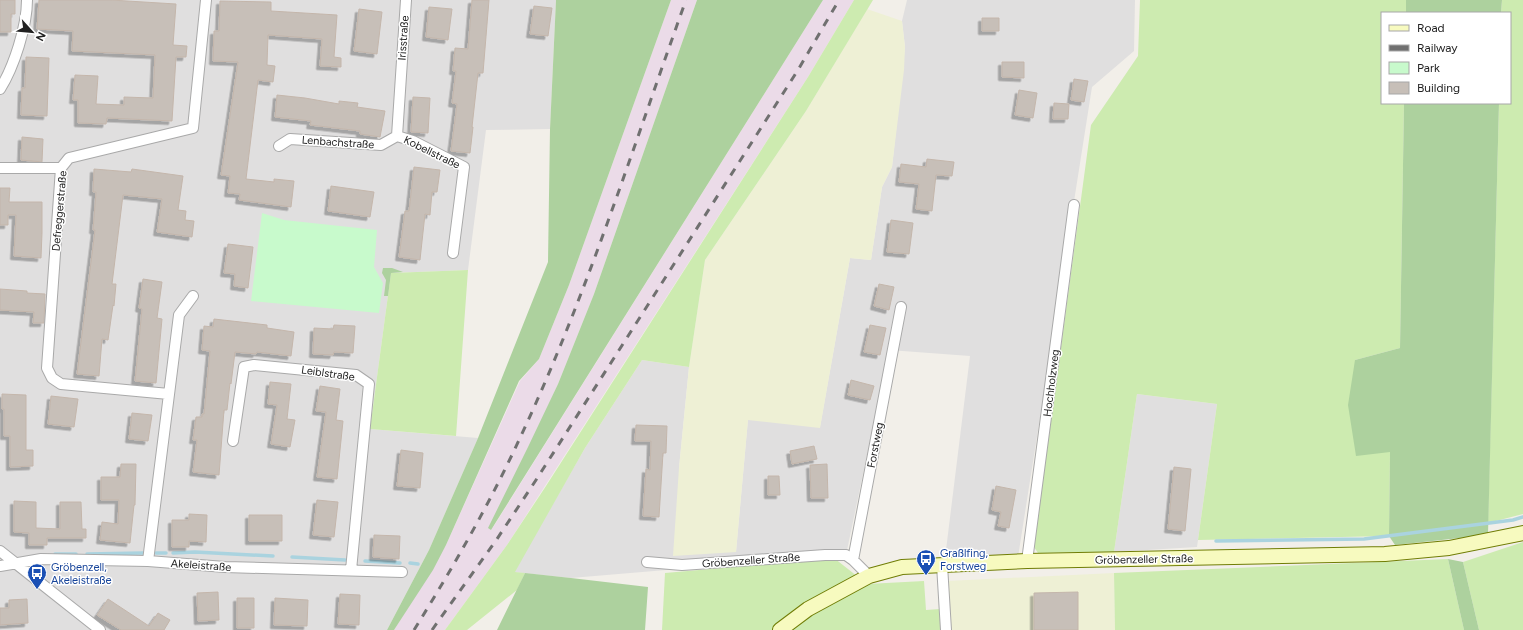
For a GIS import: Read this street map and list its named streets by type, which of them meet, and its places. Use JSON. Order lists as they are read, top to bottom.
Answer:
{
  "streets": {
    "street": [
      "Irisstraße",
      "Lenbachstraße",
      "Kobellstraße",
      "Defreggerstraße",
      "Leiblstraße",
      "Hochholzweg",
      "Forstweg",
      "Gröbenzeller Straße",
      "Akeleistraße"
    ]
  },
  "crossings": [
    ["Irisstraße", "Kobellstraße"],
    ["Lenbachstraße", "Kobellstraße"],
    ["Leiblstraße", "Akeleistraße"],
    ["Hochholzweg", "Gröbenzeller Straße"],
    ["Forstweg", "Gröbenzeller Straße"]
  ],
  "places": {
    "bus stop": ["Graßlfing, Forstweg", "Gröbenzell, Akeleistraße"]
  },
  "legend": [
    "Road",
    "Railway",
    "Park",
    "Building"
  ],
  "north": "bottom right"
}
